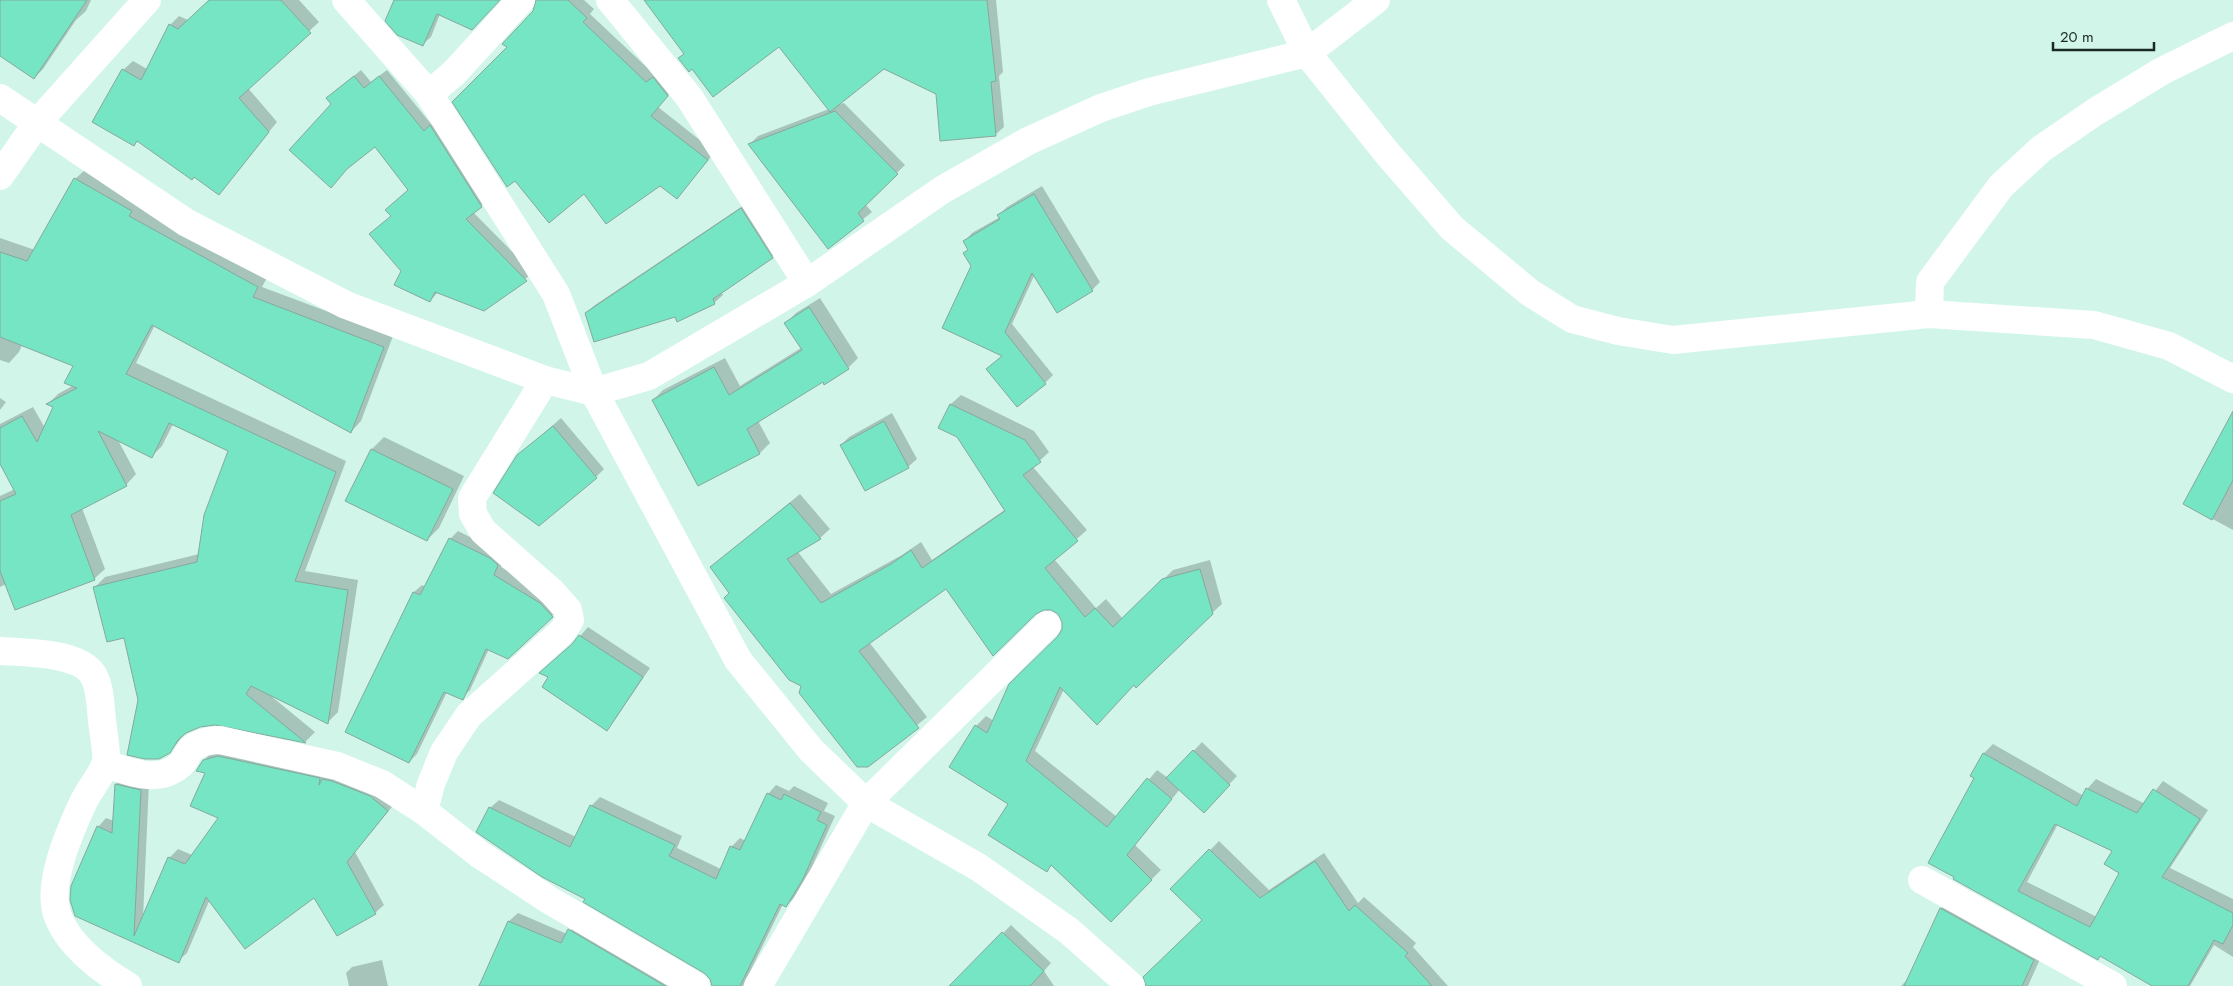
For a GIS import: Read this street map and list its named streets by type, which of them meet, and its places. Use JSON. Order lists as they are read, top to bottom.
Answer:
{
  "scale_bar": "20 m"
}
